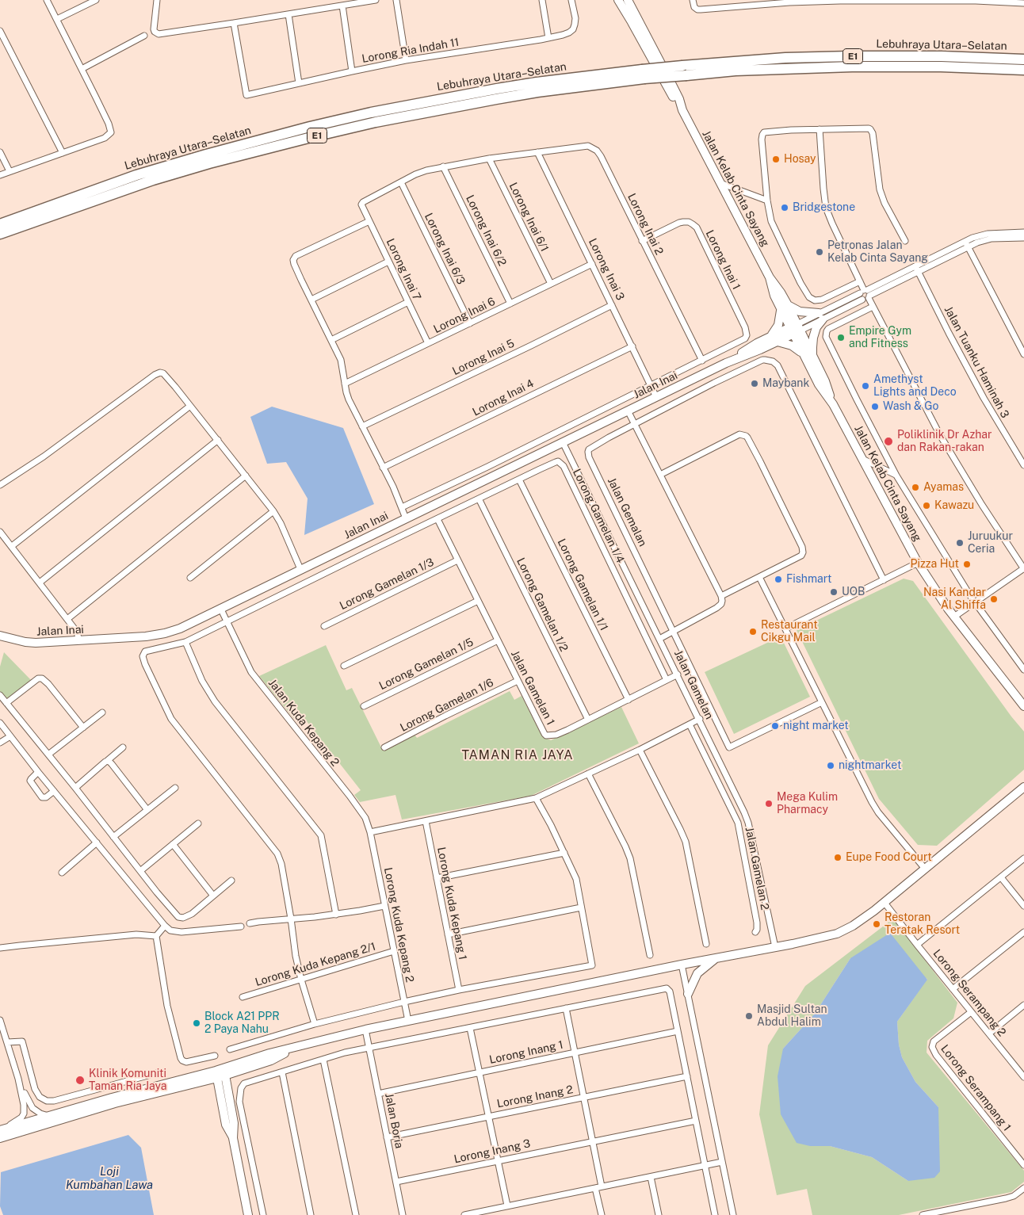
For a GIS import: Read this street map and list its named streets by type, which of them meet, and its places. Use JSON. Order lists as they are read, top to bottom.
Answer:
{
  "streets": {
    "highway": ["Lebuhraya Utara–Selatan", "E1"],
    "main road": ["Jalan Kelab Cinta Sayang", "Jalan Inai"],
    "street": [
      "Lorong Ria Indah 11",
      "Lorong Inai 6/1",
      "Lorong Inai 2",
      "Lorong Inai 6/2",
      "Lorong Inai 6/3",
      "Lorong Inai 1",
      "Lorong Inai 7",
      "Lorong Inai 3",
      "Lorong Inai 6",
      "Lorong Inai 5",
      "Jalan Tuanku Haminah 3",
      "Lorong Inai 4",
      "Jalan Gemalan",
      "Lorong Gamelan 1/4",
      "Lorong Gamelan 1/3",
      "Lorong Gamelan 1/1",
      "Lorong Gamelan 1/2",
      "Lorong Gamelan 1/5",
      "Jalan Gamelan",
      "Jalan Gamelan 1",
      "Lorong Gamelan 1/6",
      "Jalan Kuda Kepang 2",
      "Jalan Gamelan 2",
      "Lorong Kuda Kepang 1",
      "Lorong Kuda Kepang 2",
      "Lorong Kuda Kepang 2/1",
      "Lorong Serampang 2",
      "Lorong Inang 1",
      "Lorong Serampang 1",
      "Lorong Inang 2",
      "Jalan Boria",
      "Lorong Inang 3"
    ]
  },
  "crossings": [
    ["Jalan Kelab Cinta Sayang", "Jalan Inai"],
    ["Lorong Inai 6/1", "Lorong Inai 2"],
    ["Lorong Inai 6/1", "Lorong Inai 6"],
    ["Lorong Inai 2", "Lorong Inai 6/2"],
    ["Lorong Inai 2", "Lorong Inai 6/3"],
    ["Lorong Inai 2", "Lorong Inai 1"],
    ["Lorong Inai 2", "Lorong Inai 7"],
    ["Lorong Inai 2", "Lorong Inai 3"],
    ["Lorong Inai 6/2", "Lorong Inai 6"],
    ["Lorong Inai 6/3", "Lorong Inai 6"],
    ["Lorong Inai 7", "Lorong Inai 6"],
    ["Lorong Inai 3", "Lorong Inai 6"],
    ["Lorong Inai 3", "Lorong Inai 5"],
    ["Lorong Inai 3", "Jalan Inai"],
    ["Lorong Inai 3", "Lorong Inai 4"],
    ["Jalan Inai", "Jalan Gamelan"],
    ["Jalan Inai", "Jalan Kuda Kepang 2"],
    ["Lorong Gamelan 1/4", "Lorong Gamelan 1/1"],
    ["Lorong Gamelan 1/4", "Lorong Gamelan 1/2"],
    ["Lorong Gamelan 1/4", "Jalan Gamelan 1"],
    ["Lorong Gamelan 1/4", "Jalan Kuda Kepang 2"],
    ["Lorong Gamelan 1/3", "Jalan Gamelan 1"],
    ["Lorong Gamelan 1/1", "Jalan Gamelan 1"],
    ["Lorong Gamelan 1/2", "Jalan Gamelan 1"],
    ["Lorong Gamelan 1/5", "Jalan Gamelan 1"],
    ["Jalan Gamelan", "Jalan Gamelan 1"],
    ["Jalan Gamelan 1", "Lorong Gamelan 1/6"],
    ["Jalan Kuda Kepang 2", "Lorong Kuda Kepang 2"],
    ["Lorong Kuda Kepang 2", "Lorong Kuda Kepang 2/1"],
    ["Lorong Serampang 2", "Lorong Serampang 1"],
    ["Lorong Inang 1", "Jalan Boria"],
    ["Lorong Inang 2", "Jalan Boria"],
    ["Jalan Boria", "Lorong Inang 3"]
  ],
  "districts": ["TAMAN RIA JAYA"],
  "water": ["Loji Kumbahan Lawa"],
  "places": [
    "Hosay",
    "Bridgestone",
    "Petronas Jalan Kelab Cinta Sayang",
    "Empire Gym and Fitness",
    "Maybank",
    "Amethyst Lights and Deco",
    "Wash & Go",
    "Poliklinik Dr Azhar dan Rakan-rakan",
    "Ayamas",
    "Kawazu",
    "Juruukur Ceria",
    "Pizza Hut",
    "Fishmart",
    "UOB",
    "Nasi Kandar Al Shiffa",
    "Restaurant Cikgu Mail",
    "night market",
    "nightmarket",
    "Mega Kulim Pharmacy",
    "Eupe Food Court",
    "Restoran Teratak Resort",
    "Masjid Sultan Abdul Halim",
    "Block A21 PPR 2 Paya Nahu",
    "Klinik Komuniti Taman Ria Jaya"
  ]
}
